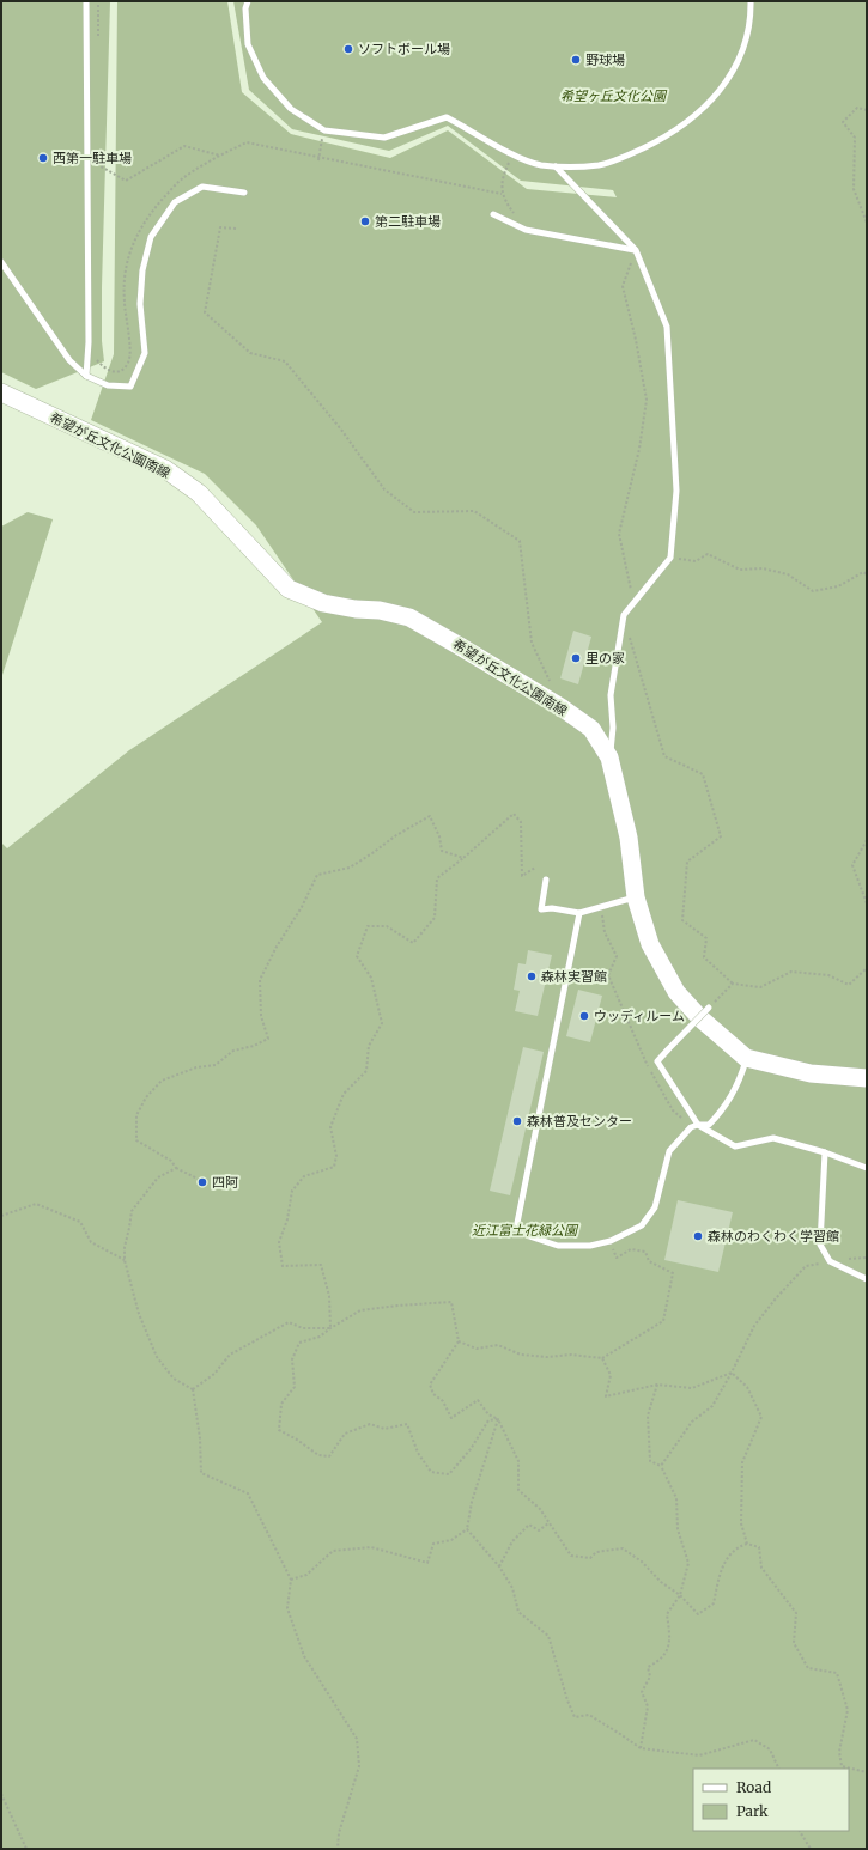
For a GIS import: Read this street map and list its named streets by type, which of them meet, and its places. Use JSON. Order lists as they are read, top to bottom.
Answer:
{
  "streets": {
    "main road": ["希望が丘文化公園南線"]
  },
  "parks": ["希望ヶ丘文化公園", "近江富士花緑公園"],
  "places": [
    "ソフトボール場",
    "野球場",
    "西第一駐車場",
    "第二駐車場",
    "里の家",
    "森林実習館",
    "ウッディルーム",
    "森林普及センター",
    "四阿",
    "森林のわくわく学習館"
  ],
  "legend": ["Road", "Park"]
}
